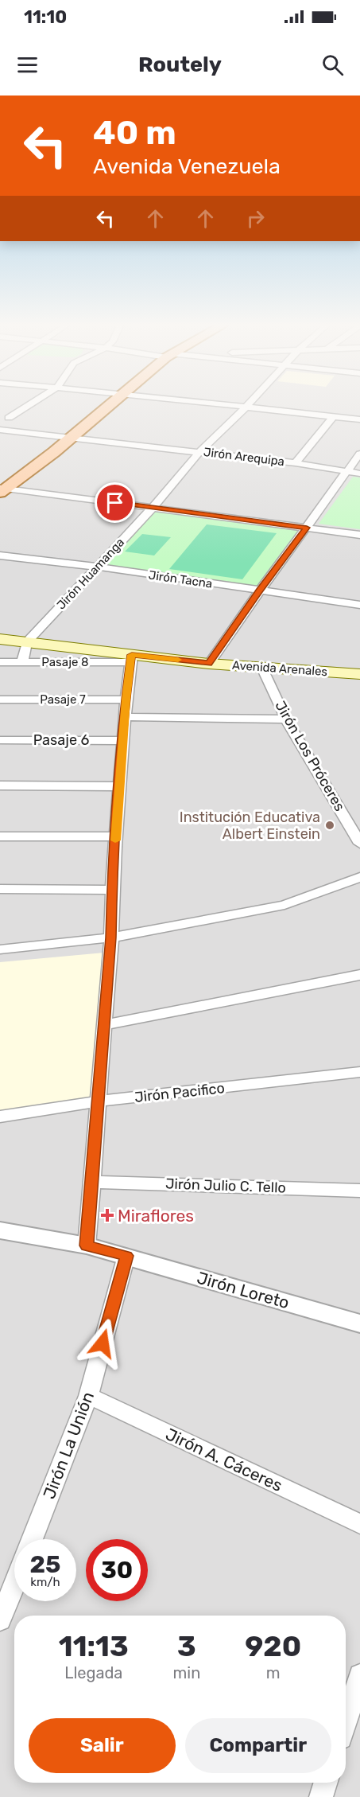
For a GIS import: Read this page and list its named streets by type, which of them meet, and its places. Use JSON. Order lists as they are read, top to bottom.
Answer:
{
  "streets": {
    "main road": ["Avenida Arenales"],
    "street": [
      "Jirón Arequipa",
      "Jirón Huamanga",
      "Jirón Tacna",
      "Pasaje 8",
      "Pasaje 7",
      "Pasaje 6",
      "Jirón Los Próceres",
      "Jirón Pacifico",
      "Jirón Julio C. Tello",
      "Jirón Loreto",
      "Jirón La Unión",
      "Jirón A. Cáceres"
    ]
  },
  "crossings": [
    ["Jirón Arequipa", "Jirón Huamanga"],
    ["Jirón Huamanga", "Jirón Tacna"],
    ["Jirón Huamanga", "Pasaje 8"],
    ["Jirón Huamanga", "Avenida Arenales"],
    ["Pasaje 8", "Avenida Arenales"],
    ["Avenida Arenales", "Jirón Los Próceres"],
    ["Jirón Loreto", "Jirón La Unión"],
    ["Jirón La Unión", "Jirón A. Cáceres"]
  ],
  "places": {
    "other": ["Institución Educativa Albert Einstein"],
    "health": ["Miraflores"]
  },
  "page": {
    "status": "11:10",
    "header": "Routely",
    "turn": ["40 m", "Avenida Venezuela"],
    "speed": "25 km/h",
    "limit": "30",
    "eta": [
      "11:13",
      "Llegada",
      "3",
      "min",
      "920",
      "m"
    ],
    "buttons": ["Salir", "Compartir"]
  }
}
